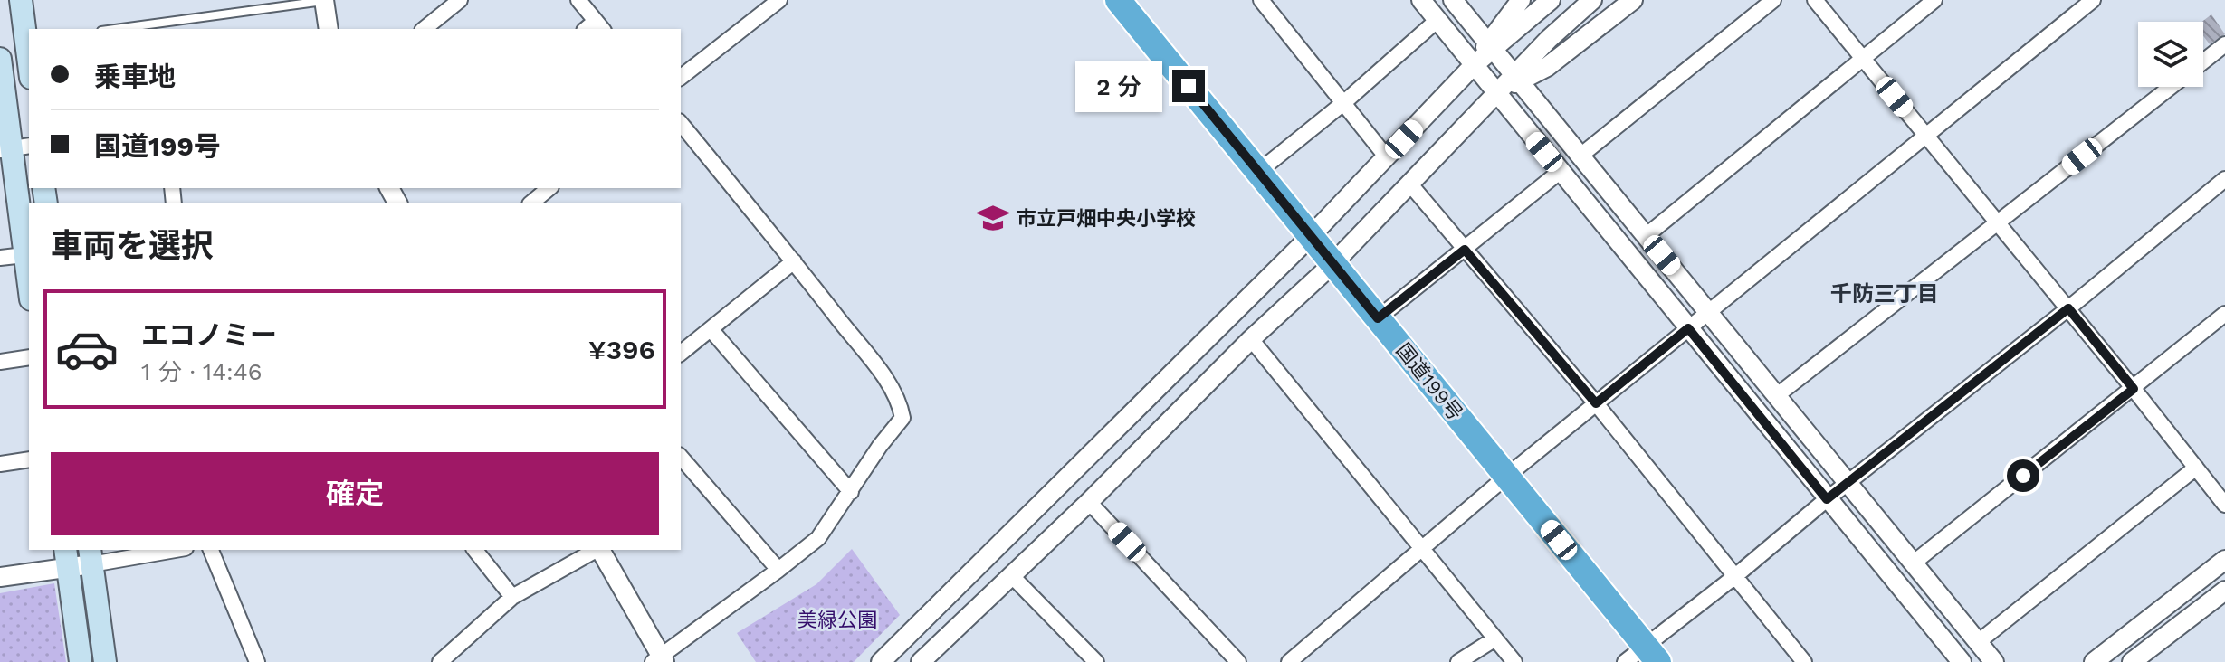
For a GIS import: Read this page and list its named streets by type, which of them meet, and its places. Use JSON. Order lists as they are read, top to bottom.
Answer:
{
  "streets": {
    "highway": ["国道199号"]
  },
  "districts": ["千防三丁目"],
  "parks": ["美緑公園"],
  "places": {
    "school or university": ["市立戸畑中央小学校"]
  },
  "page": {
    "banner": ["乗車地", "国道199号"],
    "bubble": "2 分",
    "heading": "車両を選択",
    "list": [
      {
        "name": "エコノミー",
        "note": "1 分 · 14:46",
        "value": "¥396"
      }
    ],
    "buttons": "確定"
  }
}
